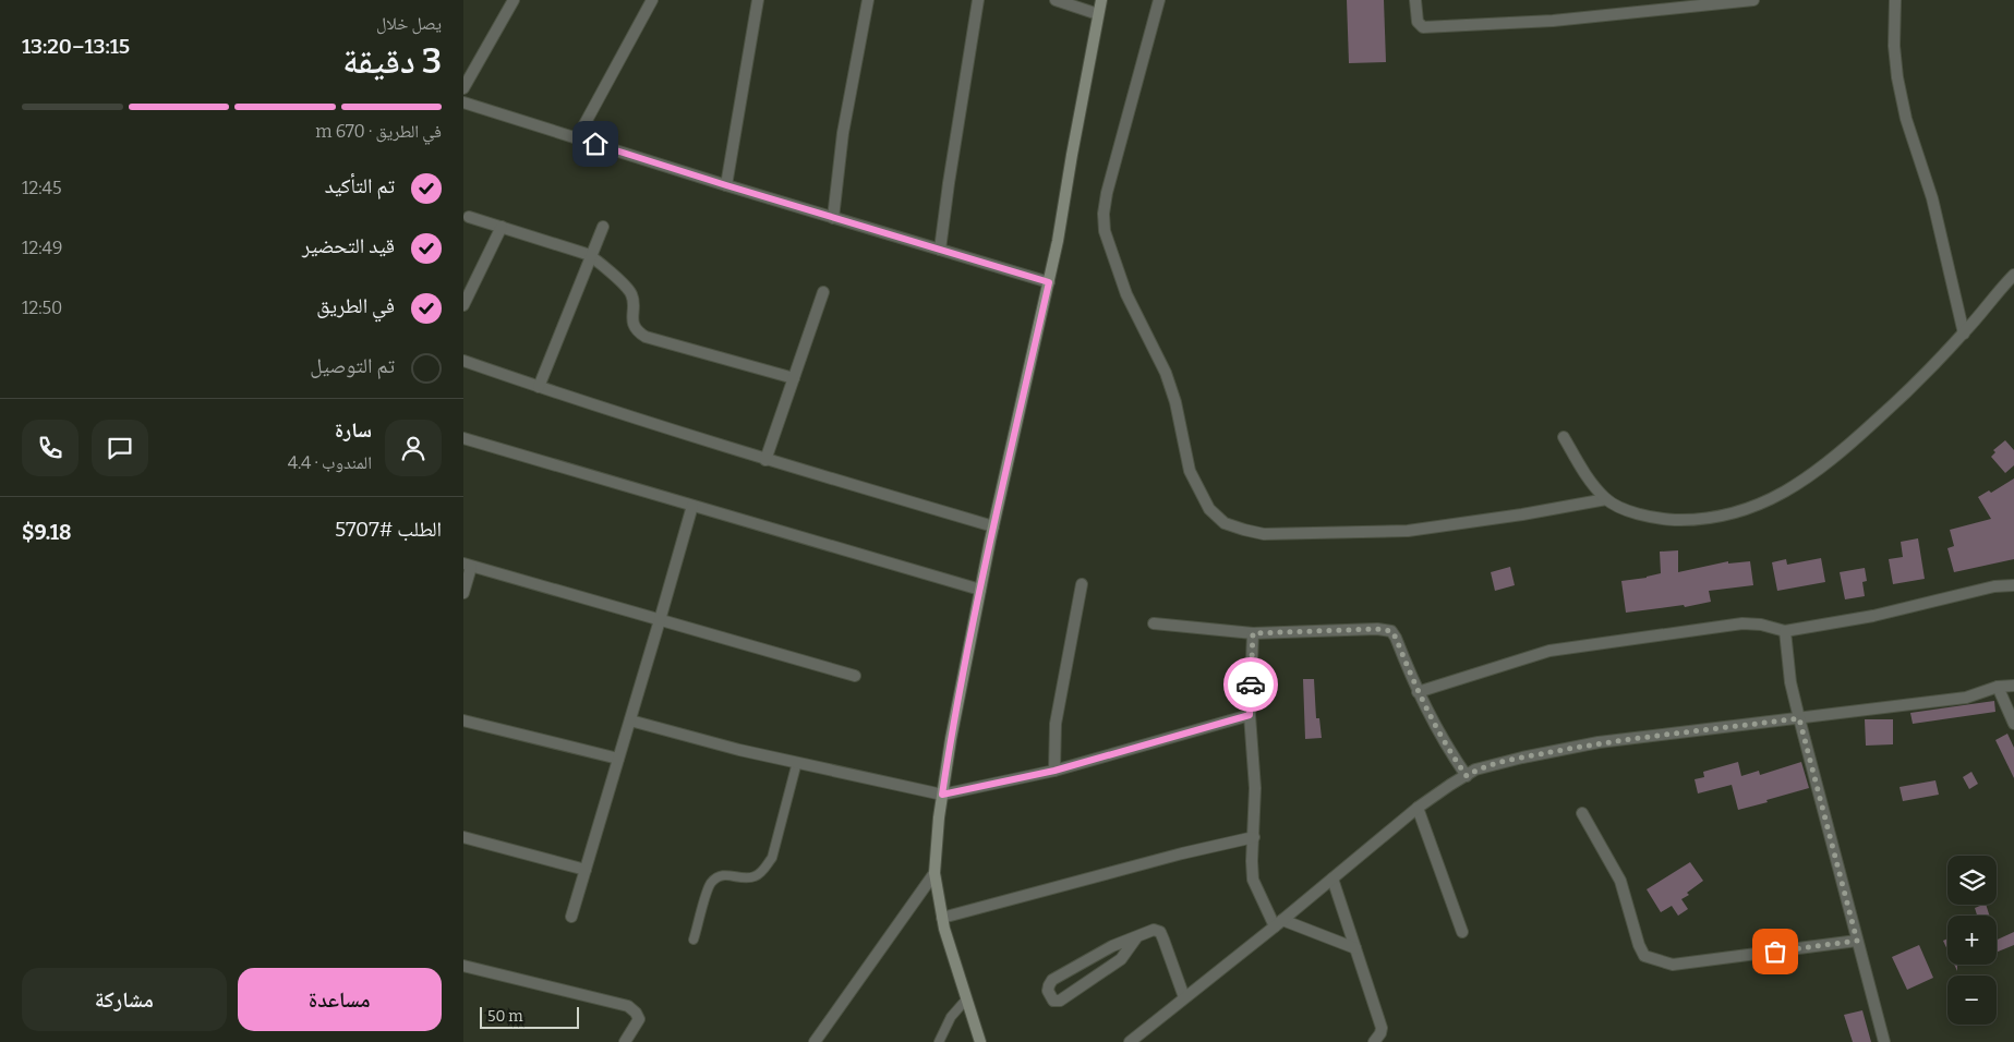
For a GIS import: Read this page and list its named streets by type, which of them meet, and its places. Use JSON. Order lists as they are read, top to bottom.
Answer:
{
  "scale_bar": "50 m",
  "page": {
    "heading": ["3 دقيقة", "يصل خلال", "13:15–13:20"],
    "panel": [
      "سارة",
      "المندوب · 4.4",
      "الطلب #5707",
      "$9.18"
    ],
    "bar": "في الطريق · 670 m",
    "list": [
      ["تم التأكيد", "12:45"],
      ["قيد التحضير", "12:49"],
      ["في الطريق", "12:50"],
      "تم التوصيل"
    ],
    "map_buttons": ["+", "−"],
    "buttons": ["مساعدة", "مشاركة"],
    "scale": "50 m"
  }
}
